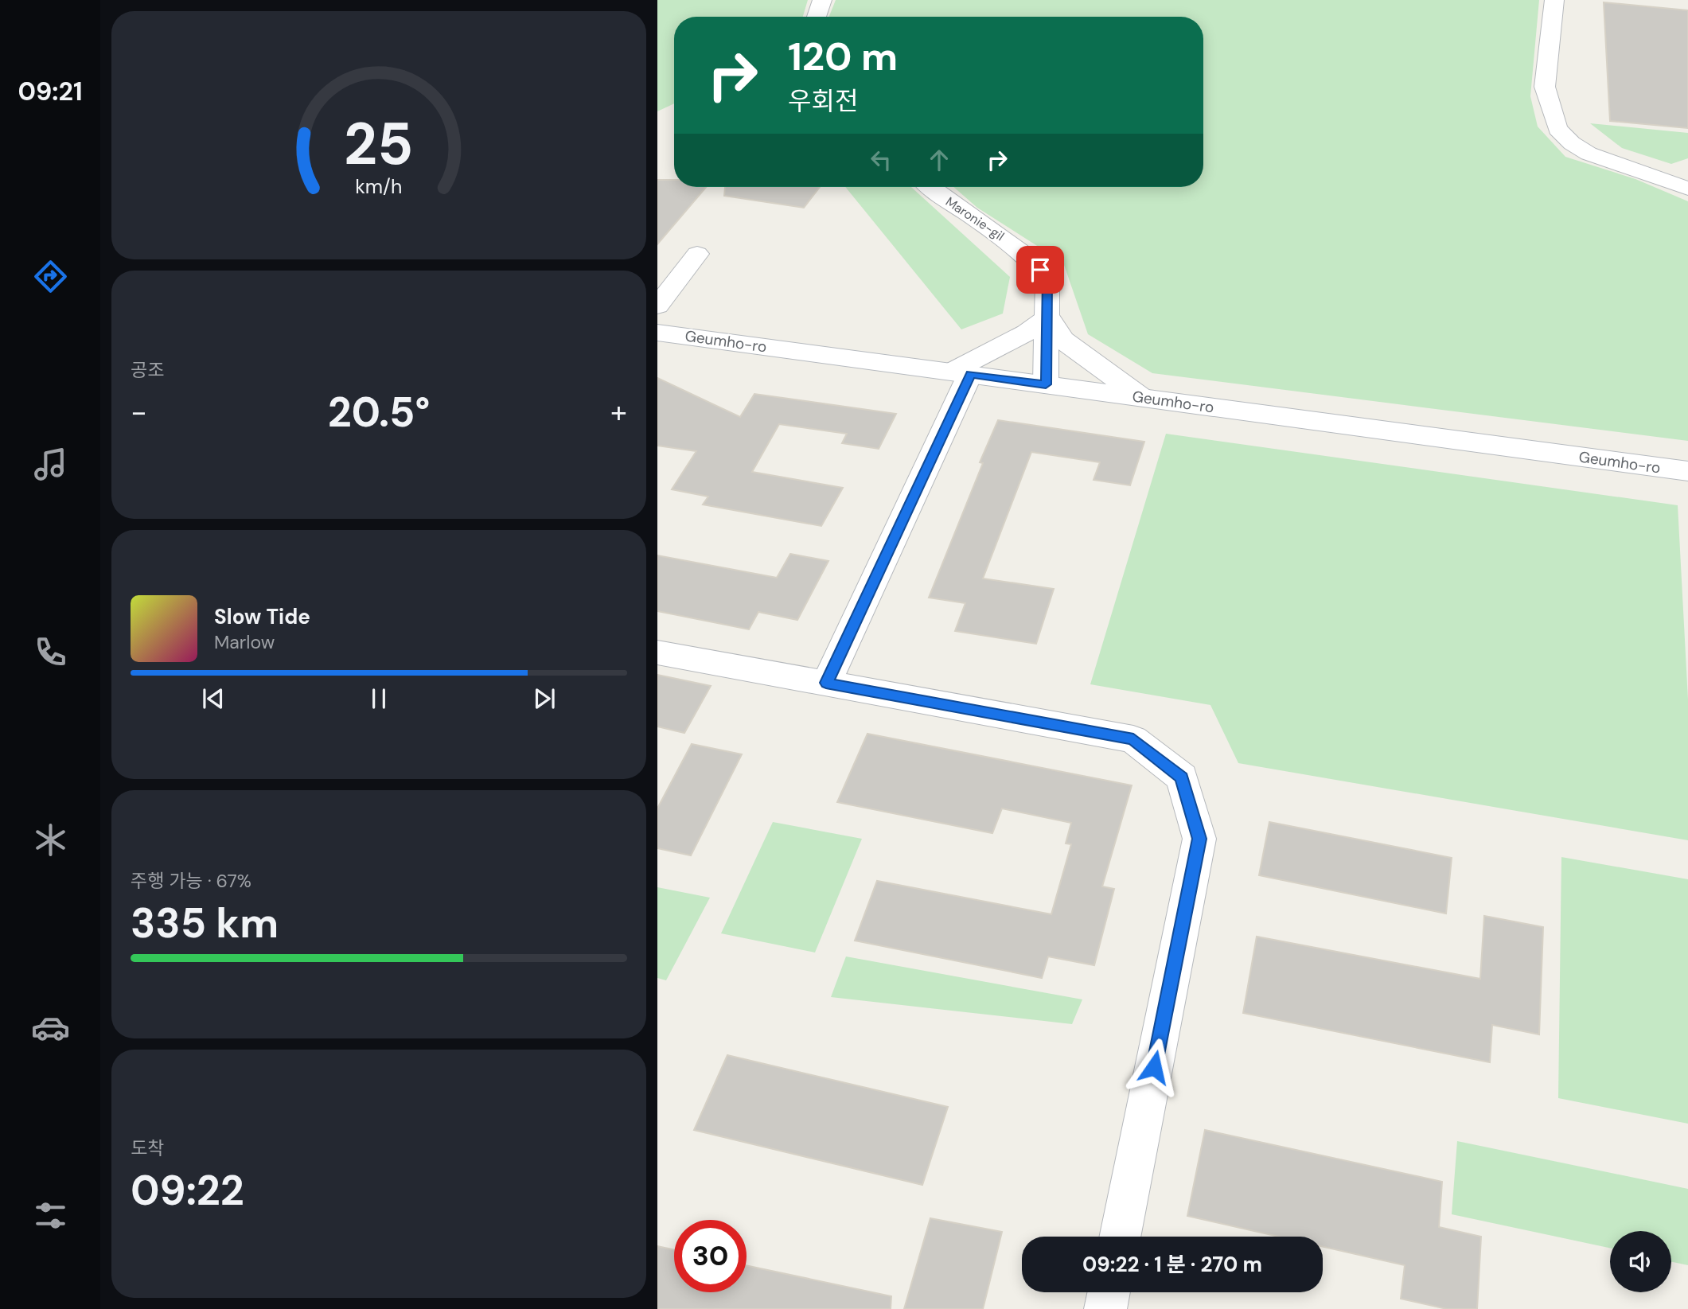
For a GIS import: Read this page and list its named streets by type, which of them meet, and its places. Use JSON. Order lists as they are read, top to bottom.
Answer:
{
  "streets": {
    "street": ["Maronie-gil", "Geumho-ro"]
  },
  "crossings": [
    ["Maronie-gil", "Geumho-ro"]
  ],
  "page": {
    "tabs": "09:21",
    "turn": ["120 m", "우회전"],
    "tile": [
      "공조",
      ["주행 가능 · 67%", "335 km"],
      ["도착", "09:22"]
    ],
    "heat": ["−", "20.5°", "+"],
    "song": ["Slow Tide", "Marlow"],
    "limit": "30",
    "trip": "09:22 · 1 분 · 270 m",
    "gauge": ["25", "km/h"]
  }
}
